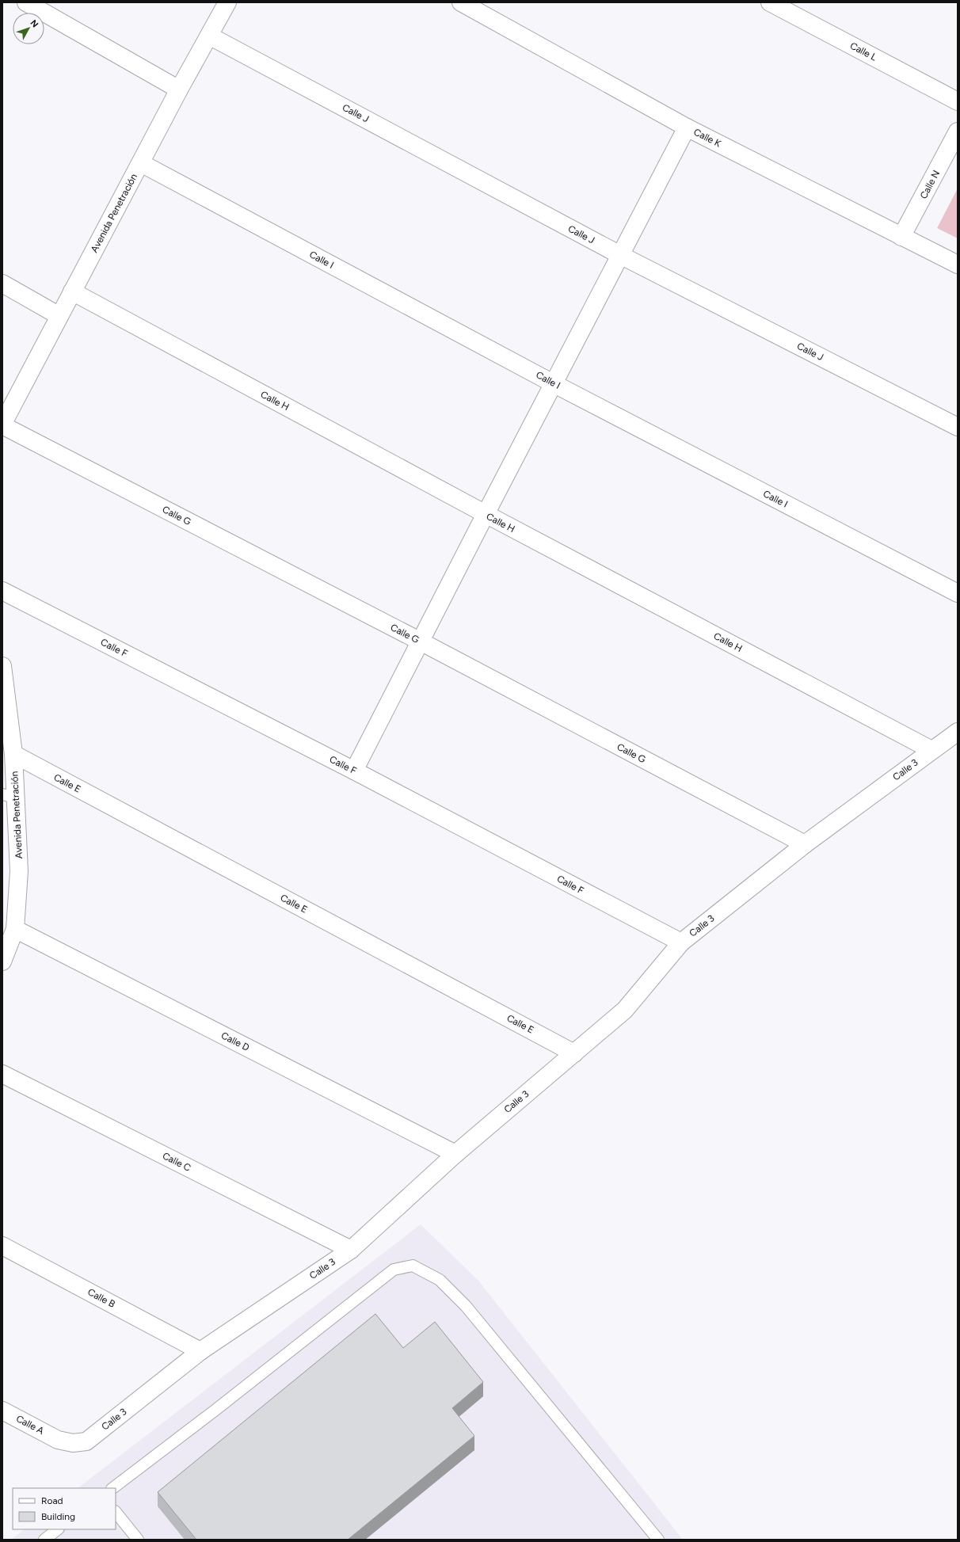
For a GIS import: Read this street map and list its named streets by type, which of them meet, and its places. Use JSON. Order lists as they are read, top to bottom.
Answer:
{
  "streets": {
    "street": [
      "Calle L",
      "Calle J",
      "Calle K",
      "Calle N",
      "Avenida Penetración",
      "Calle I",
      "Calle H",
      "Calle G",
      "Calle F",
      "Calle 3",
      "Calle E",
      "Calle D",
      "Calle C",
      "Calle B",
      "Calle A"
    ]
  },
  "crossings": [
    ["Calle J", "Avenida Penetración"],
    ["Calle K", "Calle N"],
    ["Avenida Penetración", "Calle I"],
    ["Avenida Penetración", "Calle H"],
    ["Avenida Penetración", "Calle G"],
    ["Avenida Penetración", "Calle E"],
    ["Avenida Penetración", "Calle D"],
    ["Calle H", "Calle 3"],
    ["Calle G", "Calle 3"],
    ["Calle F", "Calle 3"],
    ["Calle 3", "Calle E"],
    ["Calle 3", "Calle D"],
    ["Calle 3", "Calle C"],
    ["Calle 3", "Calle B"],
    ["Calle 3", "Calle A"]
  ],
  "legend": ["Road", "Building"],
  "north": "top right"
}
